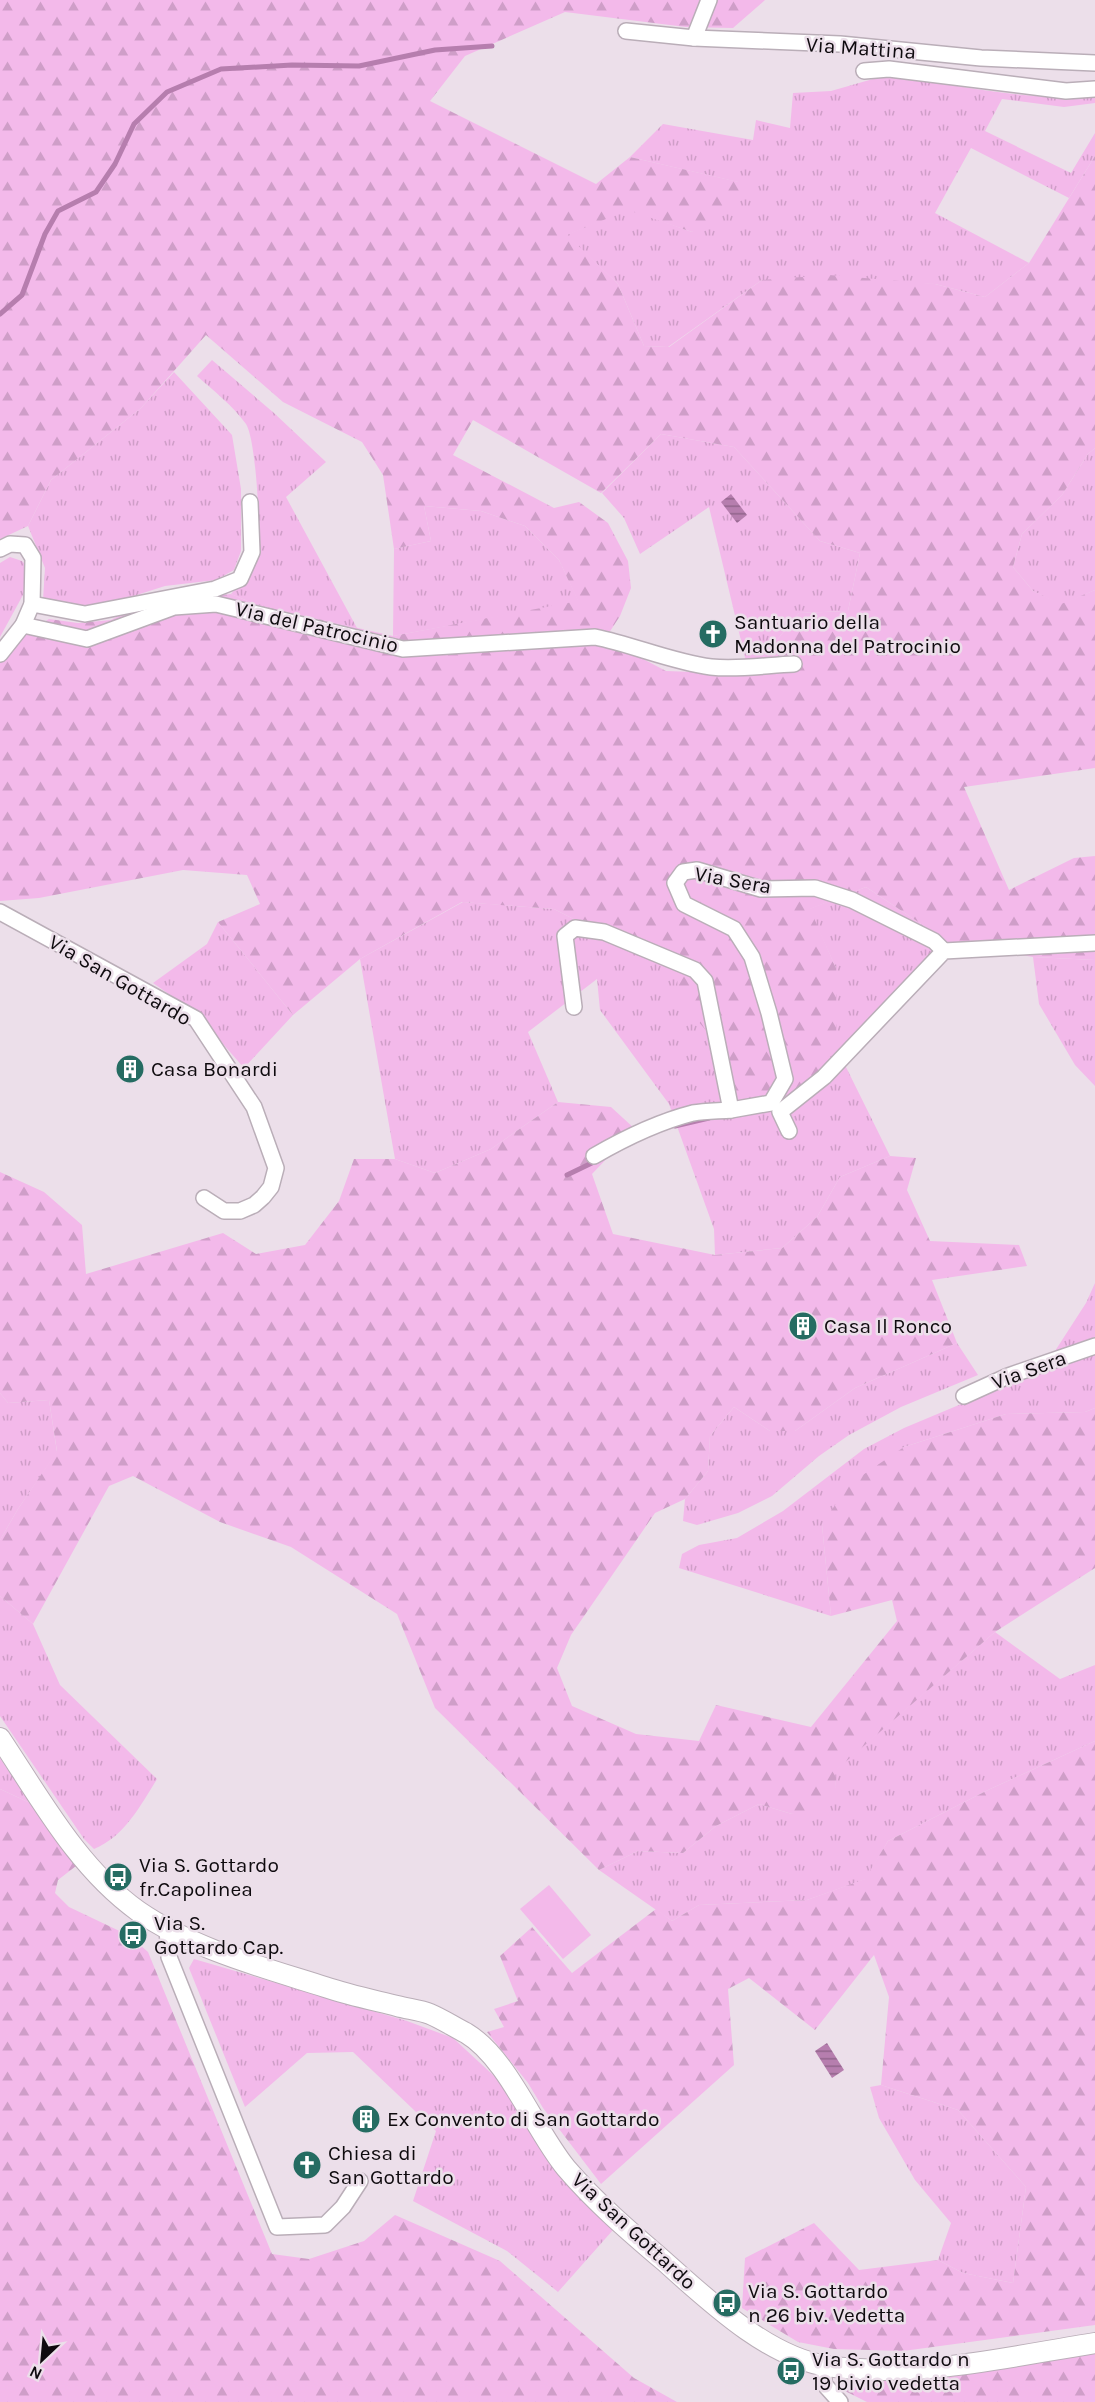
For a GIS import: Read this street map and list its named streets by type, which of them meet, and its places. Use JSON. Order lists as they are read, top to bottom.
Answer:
{
  "streets": {
    "street": [
      "Via Mattina",
      "Via del Patrocinio",
      "Via Sera",
      "Via San Gottardo"
    ]
  },
  "places": {
    "church": ["Santuario della Madonna del Patrocinio", "Chiesa di San Gottardo"],
    "building": ["Casa Bonardi", "Casa Il Ronco", "Ex Convento di San Gottardo"],
    "bus stop": [
      "Via S. Gottardo fr.Capolinea",
      "Via S. Gottardo Cap.",
      "Via S. Gottardo n 26 biv. Vedetta",
      "Via S. Gottardo n 19 bivio vedetta"
    ]
  },
  "north": "bottom left"
}
